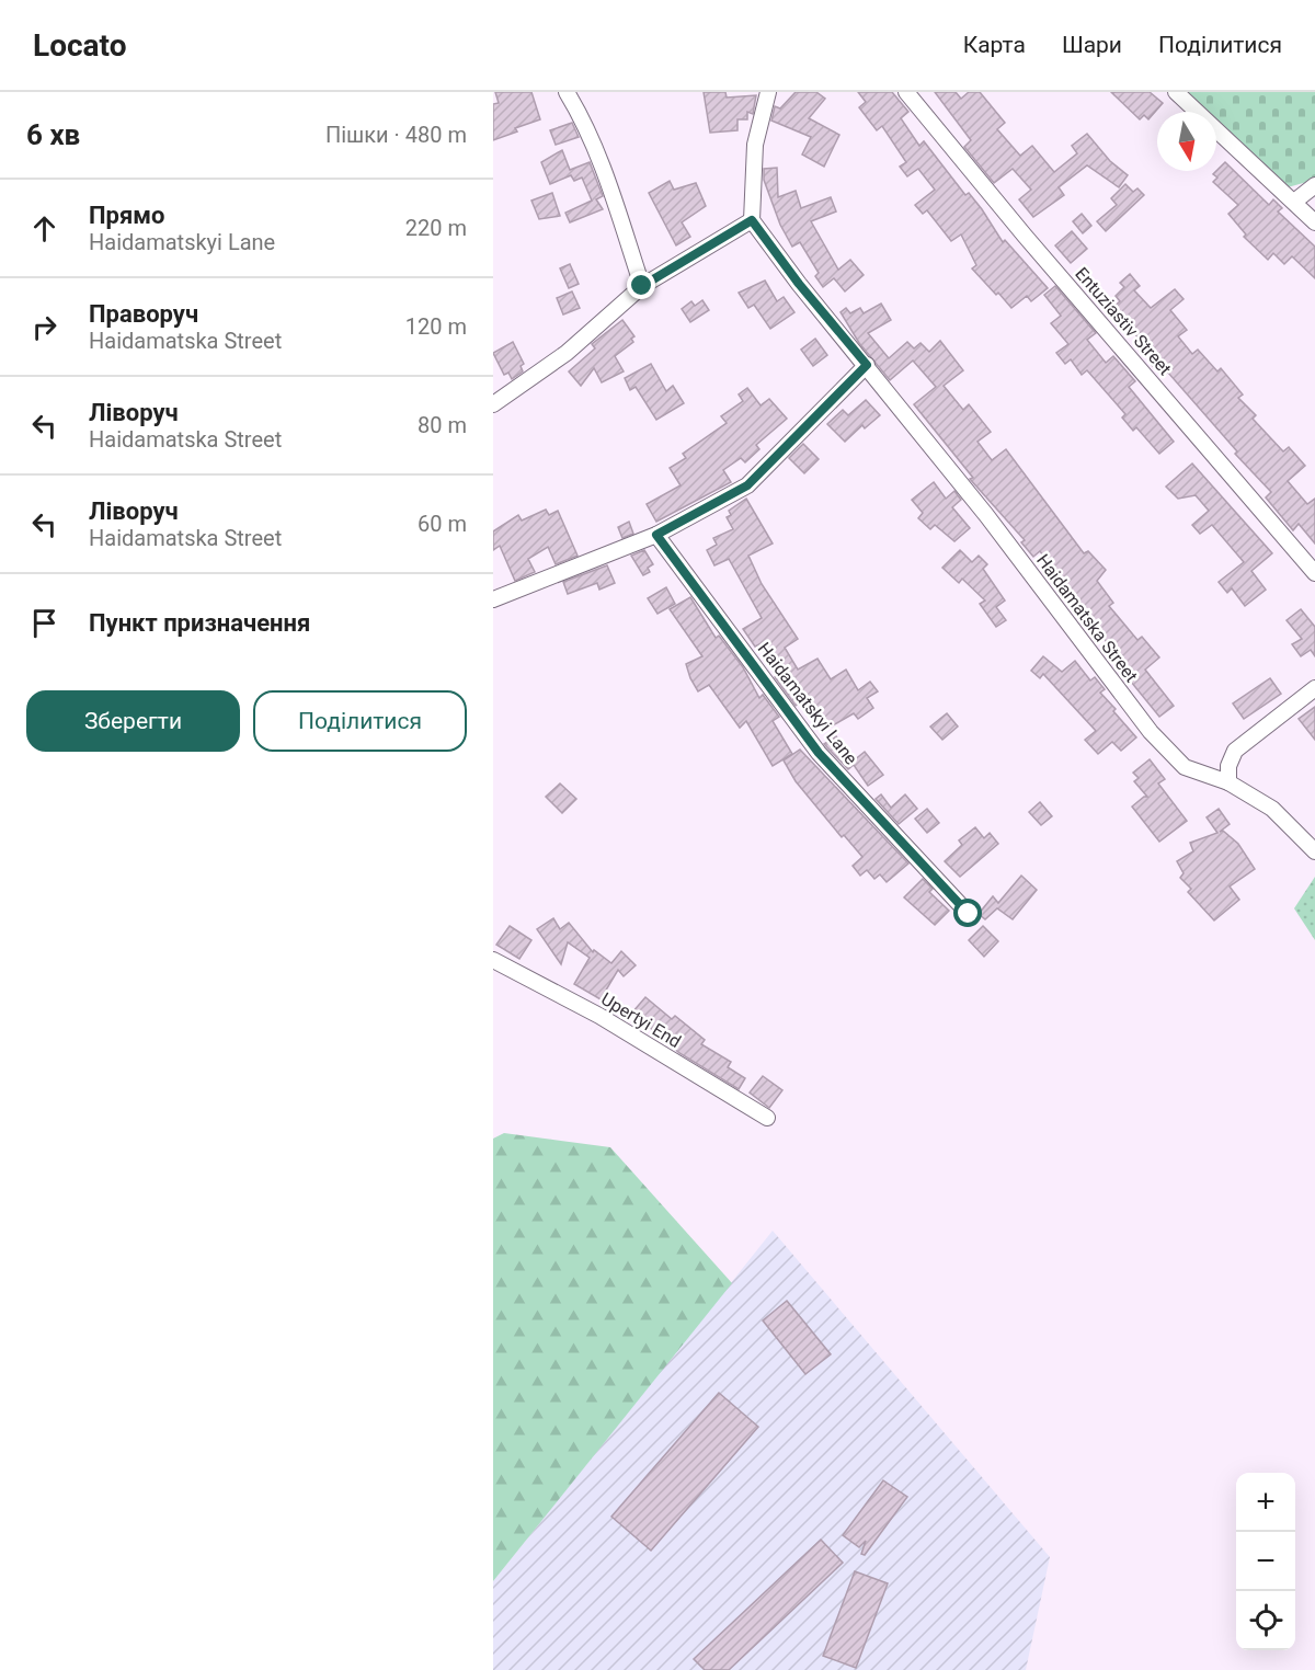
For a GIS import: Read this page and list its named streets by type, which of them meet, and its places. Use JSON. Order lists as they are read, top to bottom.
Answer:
{
  "streets": {
    "street": [
      "Entuziastiv Street",
      "Haidamatska Street",
      "Haidamatskyi Lane",
      "Upertyi End"
    ]
  },
  "north": "bottom",
  "page": {
    "header": "Locato",
    "nav": ["Карта", "Шари", "Поділитися"],
    "heading": ["6 хв", "Пішки · 480 m"],
    "list": [
      ["Прямо", "Haidamatskyi Lane", "220 m"],
      ["Праворуч", "Haidamatska Street", "120 m"],
      ["Ліворуч", "Haidamatska Street", "80 m"],
      ["Ліворуч", "Haidamatska Street", "60 m"],
      "Пункт призначення"
    ],
    "buttons": ["Зберегти", "Поділитися"],
    "map_buttons": ["+", "−"]
  }
}
